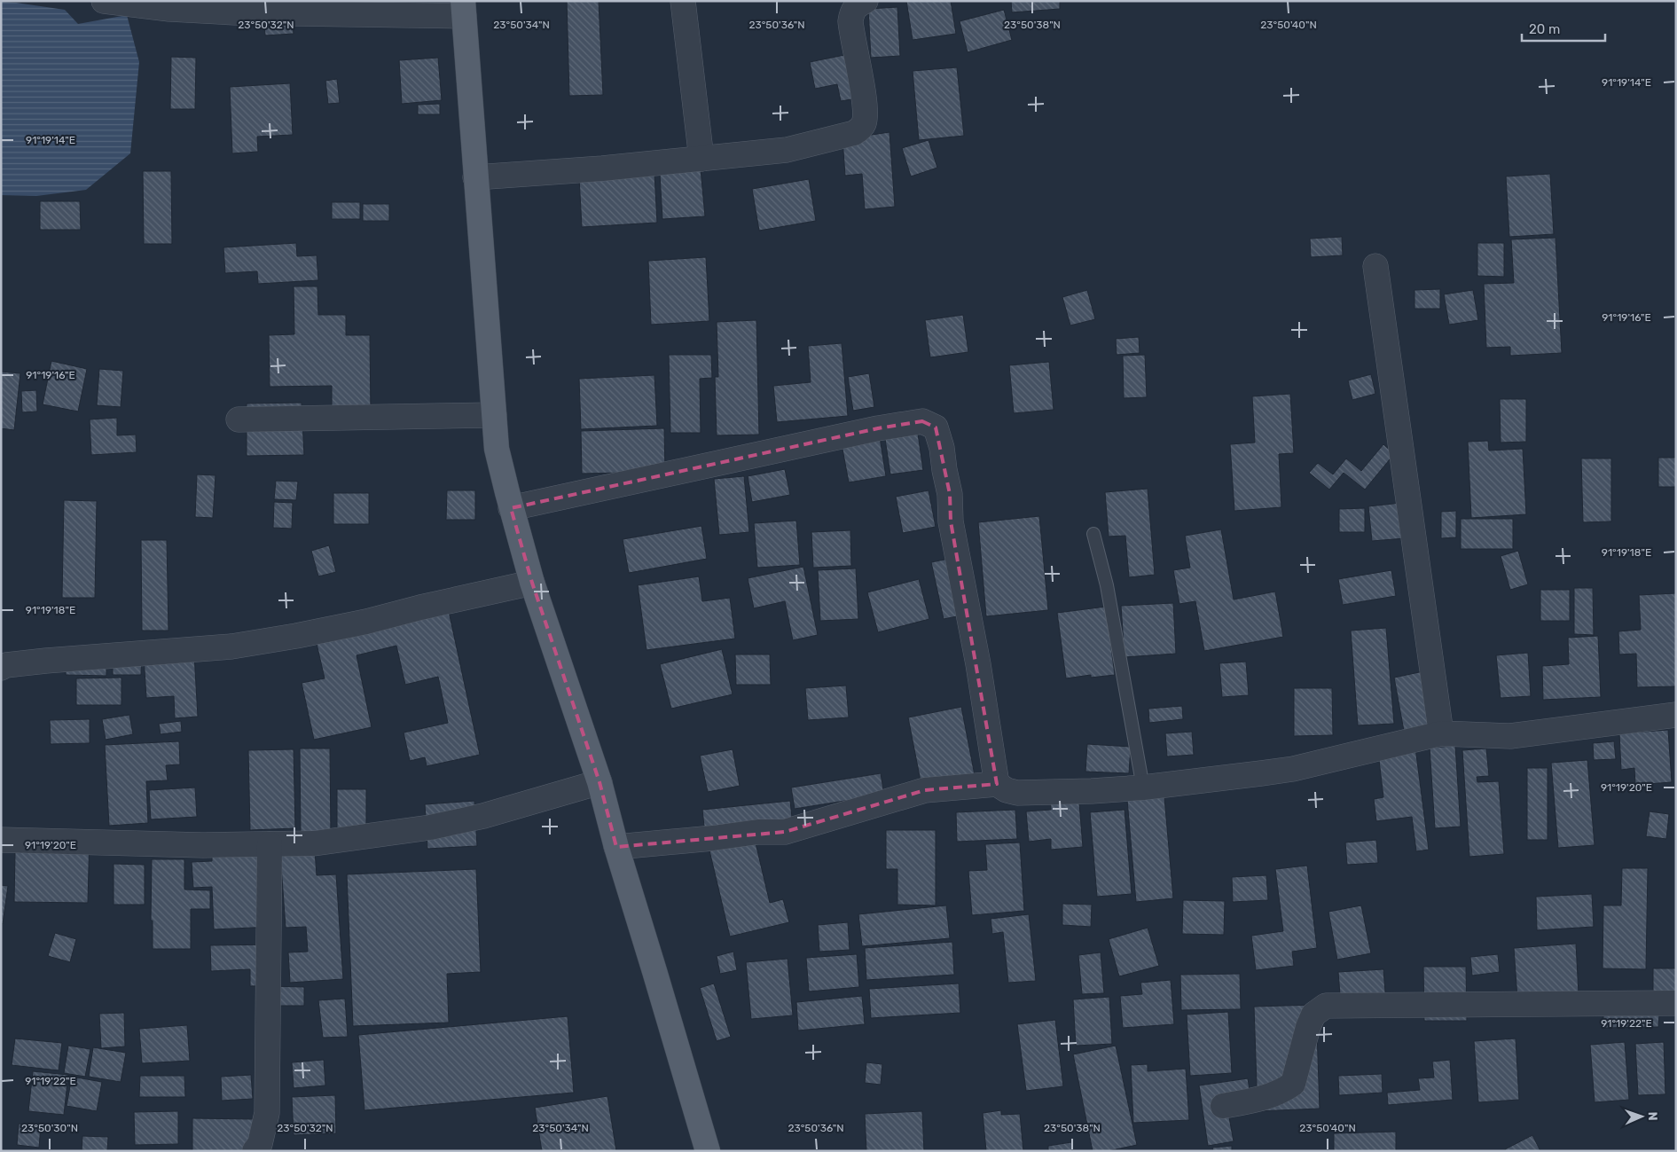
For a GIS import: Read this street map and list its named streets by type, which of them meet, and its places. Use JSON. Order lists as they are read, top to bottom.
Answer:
{
  "scale_bar": "20 m",
  "north": "right",
  "coordinates": [
    "23°50'32\"N",
    "23°50'34\"N",
    "23°50'36\"N",
    "23°50'38\"N",
    "23°50'40\"N",
    "91°19'14\"E",
    "91°19'16\"E",
    "91°19'18\"E",
    "91°19'20\"E",
    "91°19'22\"E",
    "23°50'30\"N"
  ]
}
